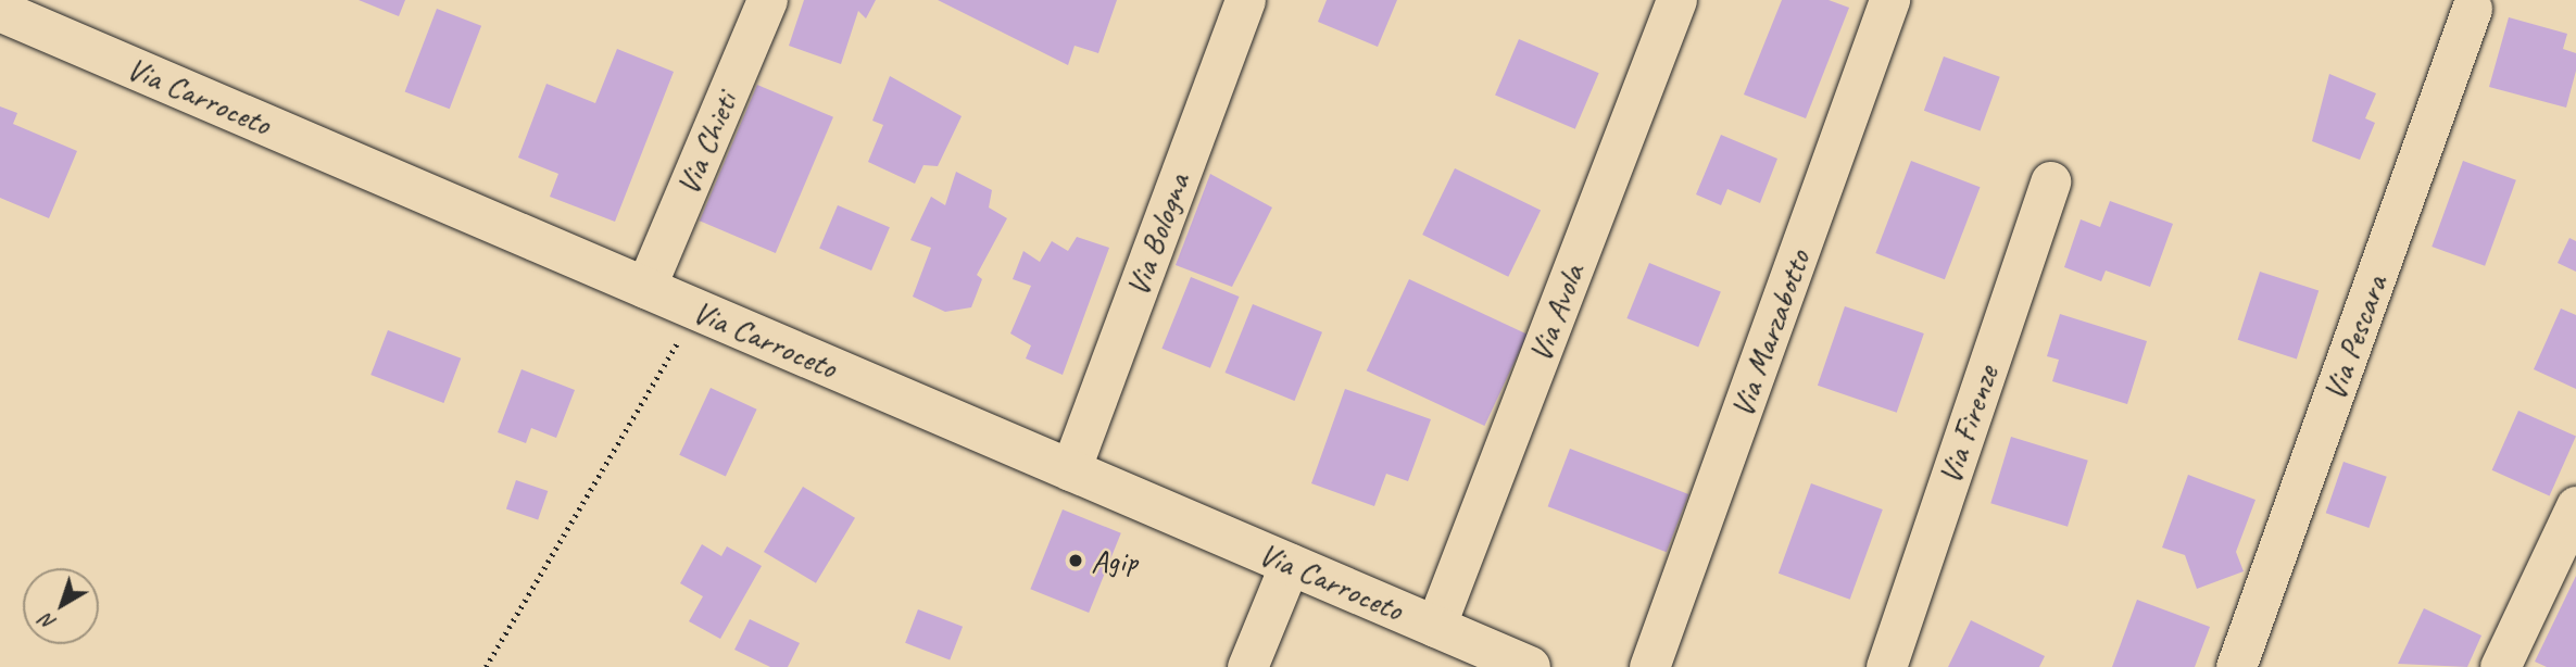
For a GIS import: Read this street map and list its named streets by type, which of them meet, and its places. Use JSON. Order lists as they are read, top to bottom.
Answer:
{
  "streets": {
    "street": [
      "Via Carroceto",
      "Via Chieti",
      "Via Bologna",
      "Via Avola",
      "Via Marzabotto",
      "Via Pescara",
      "Via Firenze"
    ]
  },
  "crossings": [
    ["Via Carroceto", "Via Chieti"],
    ["Via Carroceto", "Via Bologna"],
    ["Via Carroceto", "Via Avola"]
  ],
  "places": ["Agip"],
  "north": "bottom left"
}
